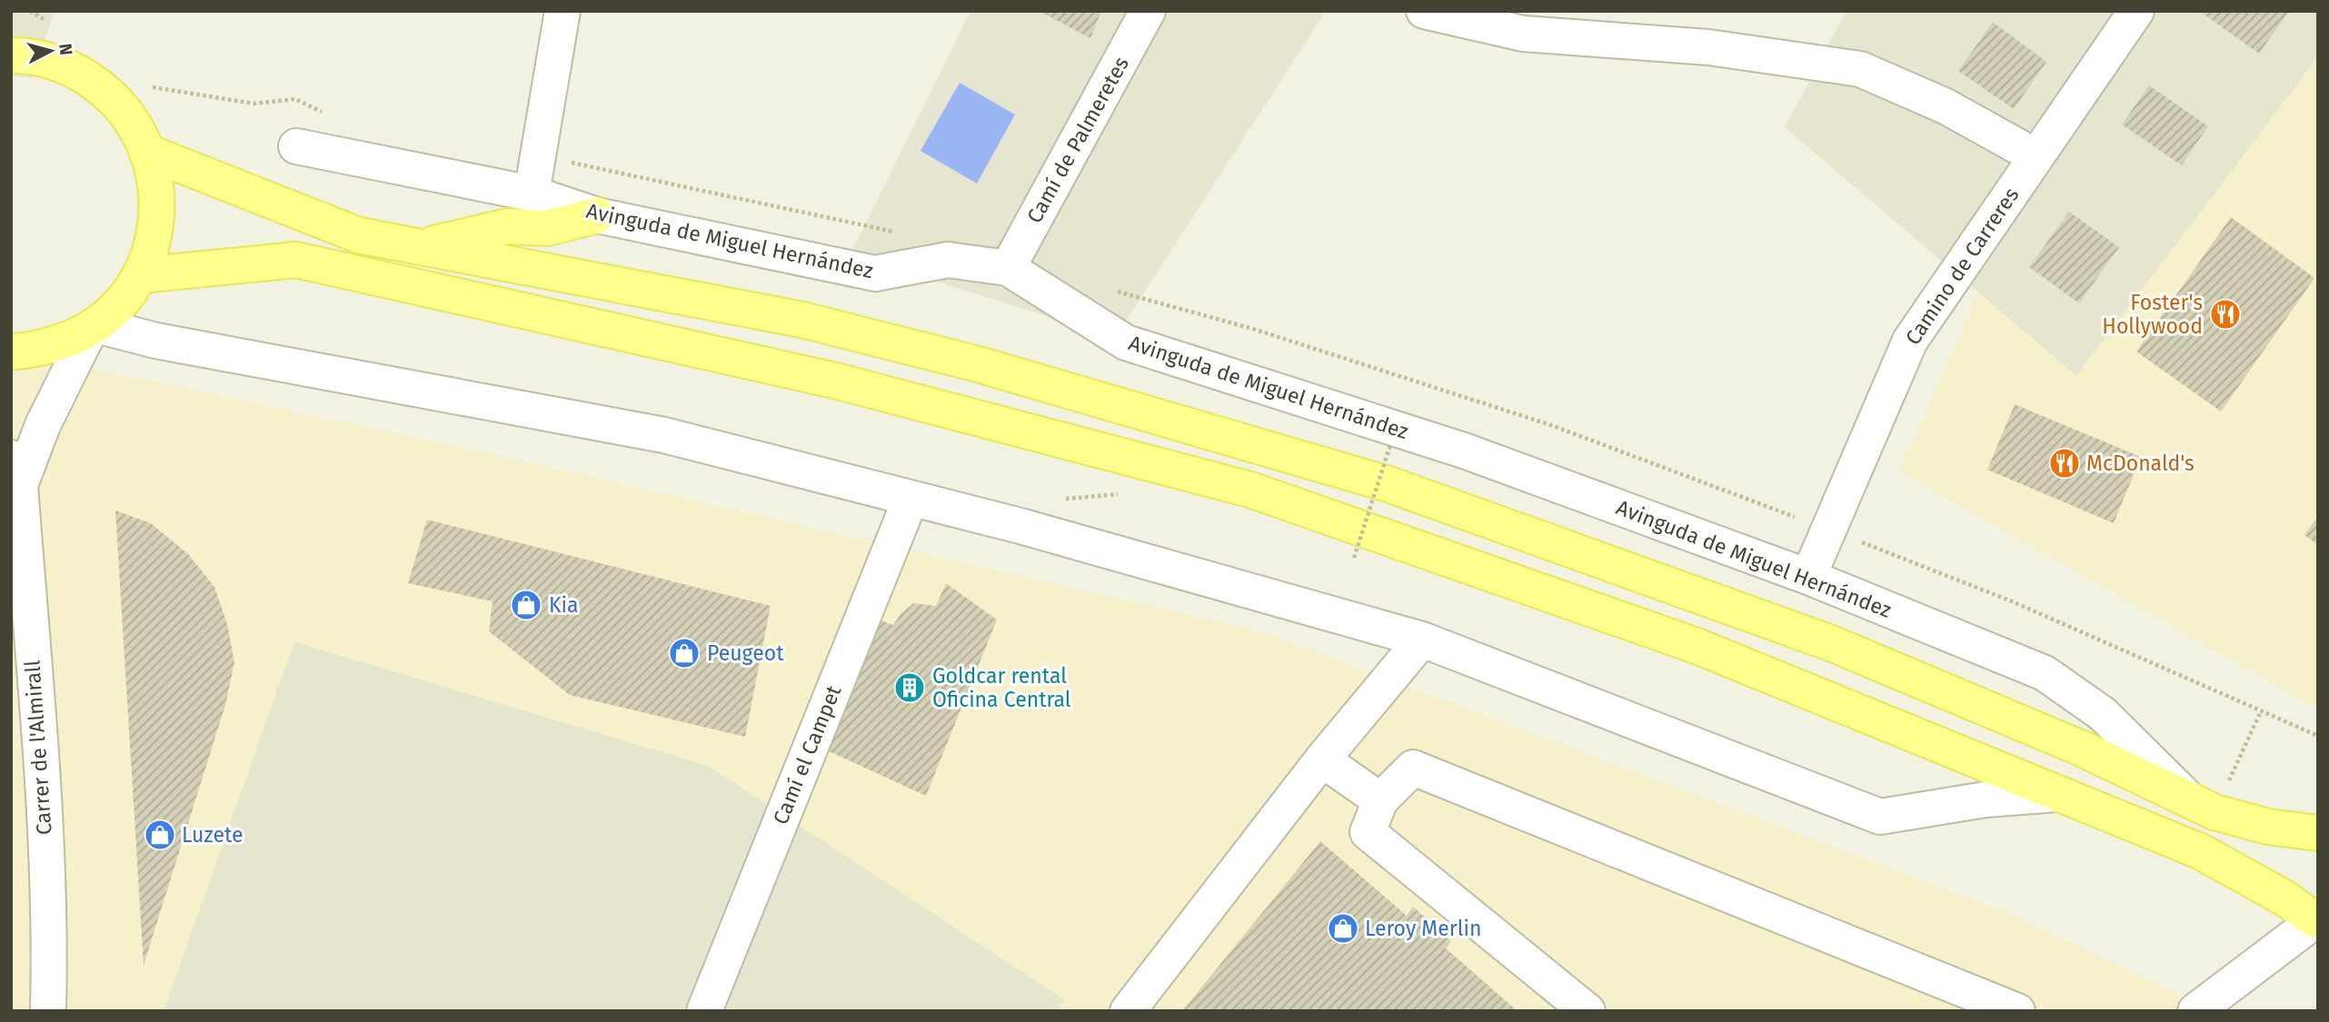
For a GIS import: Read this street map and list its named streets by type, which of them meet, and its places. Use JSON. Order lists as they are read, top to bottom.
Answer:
{
  "streets": {
    "street": [
      "Camí de Palmeretes",
      "Avinguda de Miguel Hernández",
      "Camino de Carreres",
      "Carrer de l'Almirall",
      "Camí el Campet"
    ]
  },
  "crossings": [
    ["Camí de Palmeretes", "Avinguda de Miguel Hernández"],
    ["Avinguda de Miguel Hernández", "Camino de Carreres"]
  ],
  "places": {
    "restaurant": ["Foster's Hollywood", "McDonald's"],
    "shop": [
      "Kia",
      "Peugeot",
      "Luzete",
      "Leroy Merlin"
    ],
    "building": ["Goldcar rental Oficina Central"]
  },
  "north": "right"
}
